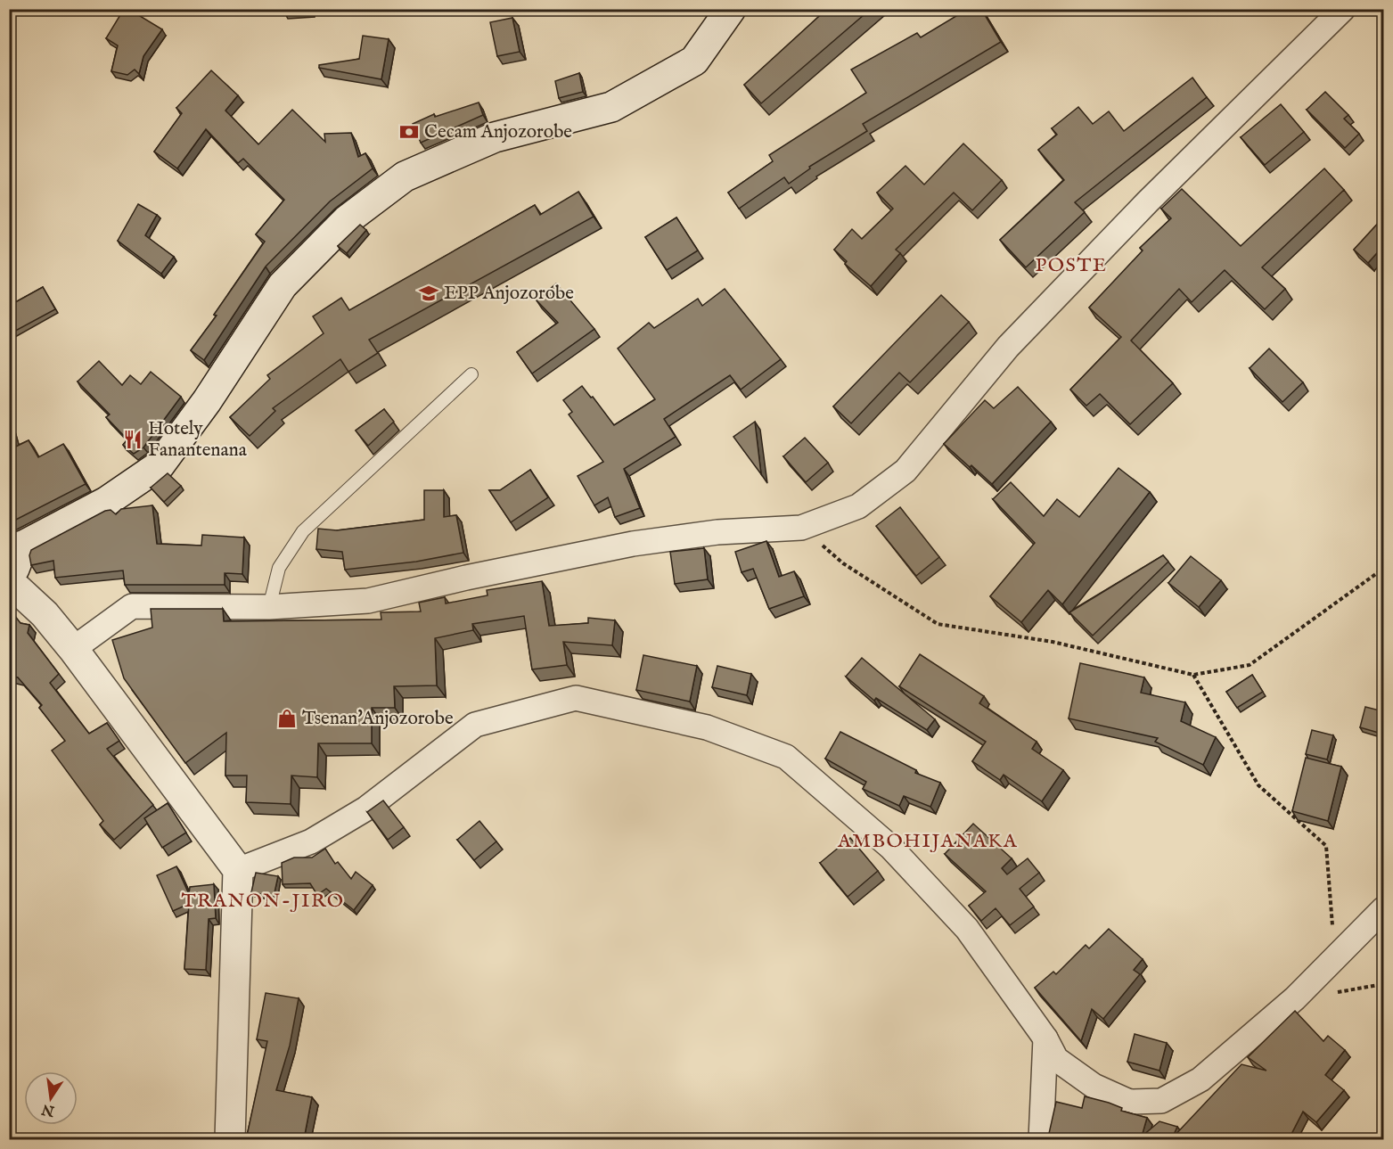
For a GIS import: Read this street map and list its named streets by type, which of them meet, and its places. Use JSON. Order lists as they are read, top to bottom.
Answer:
{
  "districts": ["POSTE", "AMBOHIJANAKA", "TRANON-JIRO"],
  "places": {
    "bank": ["Cecam Anjozorobe"],
    "school or university": ["EPP Anjozorobe"],
    "restaurant": ["Hotely Fanantenana"],
    "shop": ["Tsenan'Anjozorobe"]
  },
  "north": "bottom"
}
